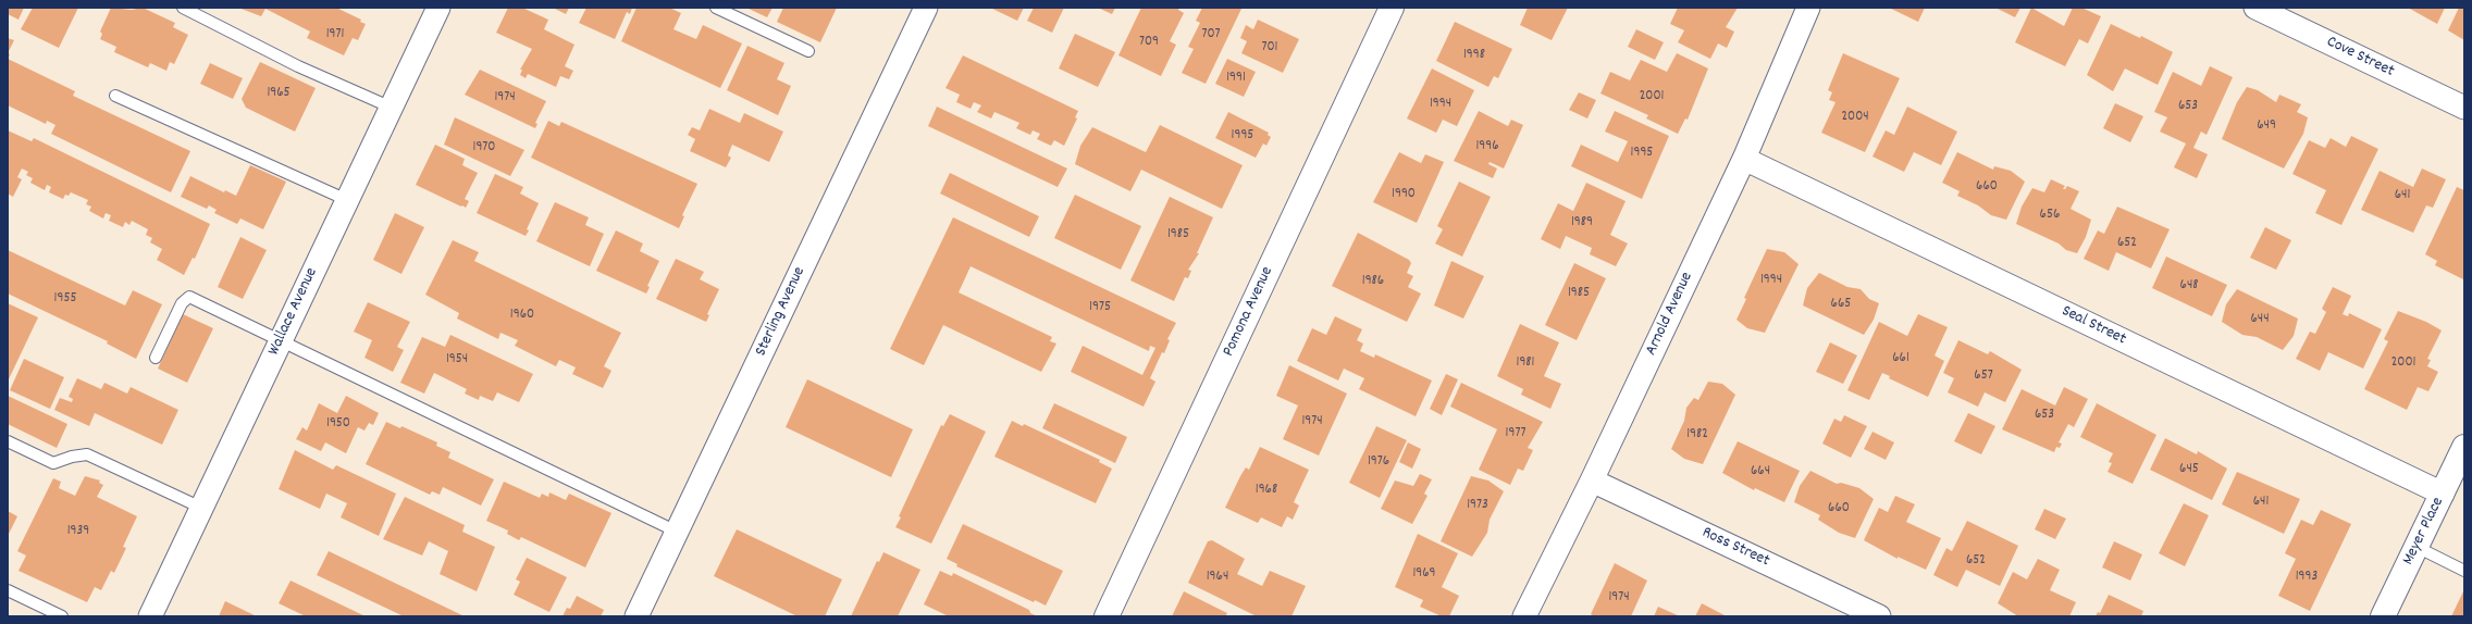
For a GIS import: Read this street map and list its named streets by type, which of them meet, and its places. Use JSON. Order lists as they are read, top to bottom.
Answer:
{
  "streets": {
    "street": [
      "Cove Street",
      "Wallace Avenue",
      "Sterling Avenue",
      "Pomona Avenue",
      "Arnold Avenue",
      "Seal Street",
      "Meyer Place",
      "Ross Street"
    ]
  },
  "crossings": [
    ["Arnold Avenue", "Seal Street"],
    ["Arnold Avenue", "Ross Street"],
    ["Seal Street", "Meyer Place"]
  ],
  "house_numbers": [
    "1971",
    "707",
    "709",
    "701",
    "1998",
    "1991",
    "1965",
    "2001",
    "1974",
    "1994",
    "653",
    "2004",
    "649",
    "1995",
    "1996",
    "1970",
    "1995",
    "660",
    "1990",
    "641",
    "656",
    "1989",
    "1985",
    "652",
    "1994",
    "1986",
    "648",
    "1985",
    "1955",
    "665",
    "1975",
    "1960",
    "644",
    "661",
    "1954",
    "1981",
    "2001",
    "657",
    "653",
    "1974",
    "1950",
    "1977",
    "1982",
    "1976",
    "645",
    "664",
    "1968",
    "641",
    "1973",
    "660",
    "1939",
    "652",
    "1969",
    "1964",
    "1993",
    "1974"
  ]
}
